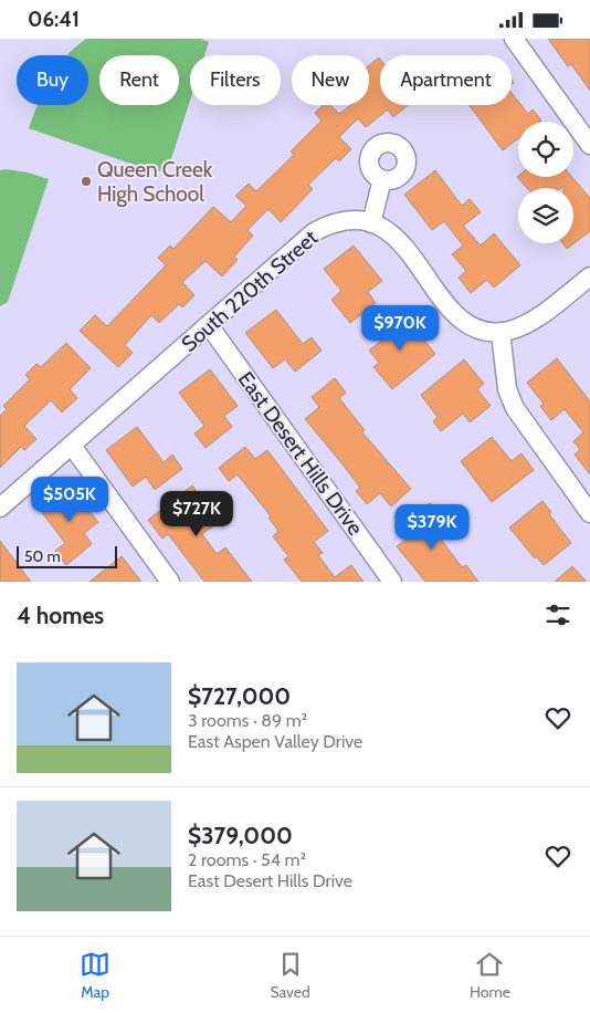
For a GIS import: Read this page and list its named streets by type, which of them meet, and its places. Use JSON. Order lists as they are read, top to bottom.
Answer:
{
  "streets": {
    "street": ["South 220th Street", "East Desert Hills Drive"]
  },
  "crossings": [
    ["South 220th Street", "East Desert Hills Drive"]
  ],
  "places": ["Queen Creek High School"],
  "scale_bar": "50 m",
  "page": {
    "status": "06:41",
    "chip": [
      "Buy",
      "Rent",
      "Filters",
      "New",
      "Apartment"
    ],
    "price": [
      "$970K",
      "$505K",
      "$727K",
      "$379K"
    ],
    "scale": "50 m",
    "heading": "4 homes",
    "list": [
      {
        "name": "$727,000",
        "note": "3 rooms · 89 m² · East Aspen Valley Drive"
      },
      {
        "name": "$379,000",
        "note": "2 rooms · 54 m² · East Desert Hills Drive"
      }
    ],
    "tabs": ["Map", "Saved", "Home"]
  }
}
